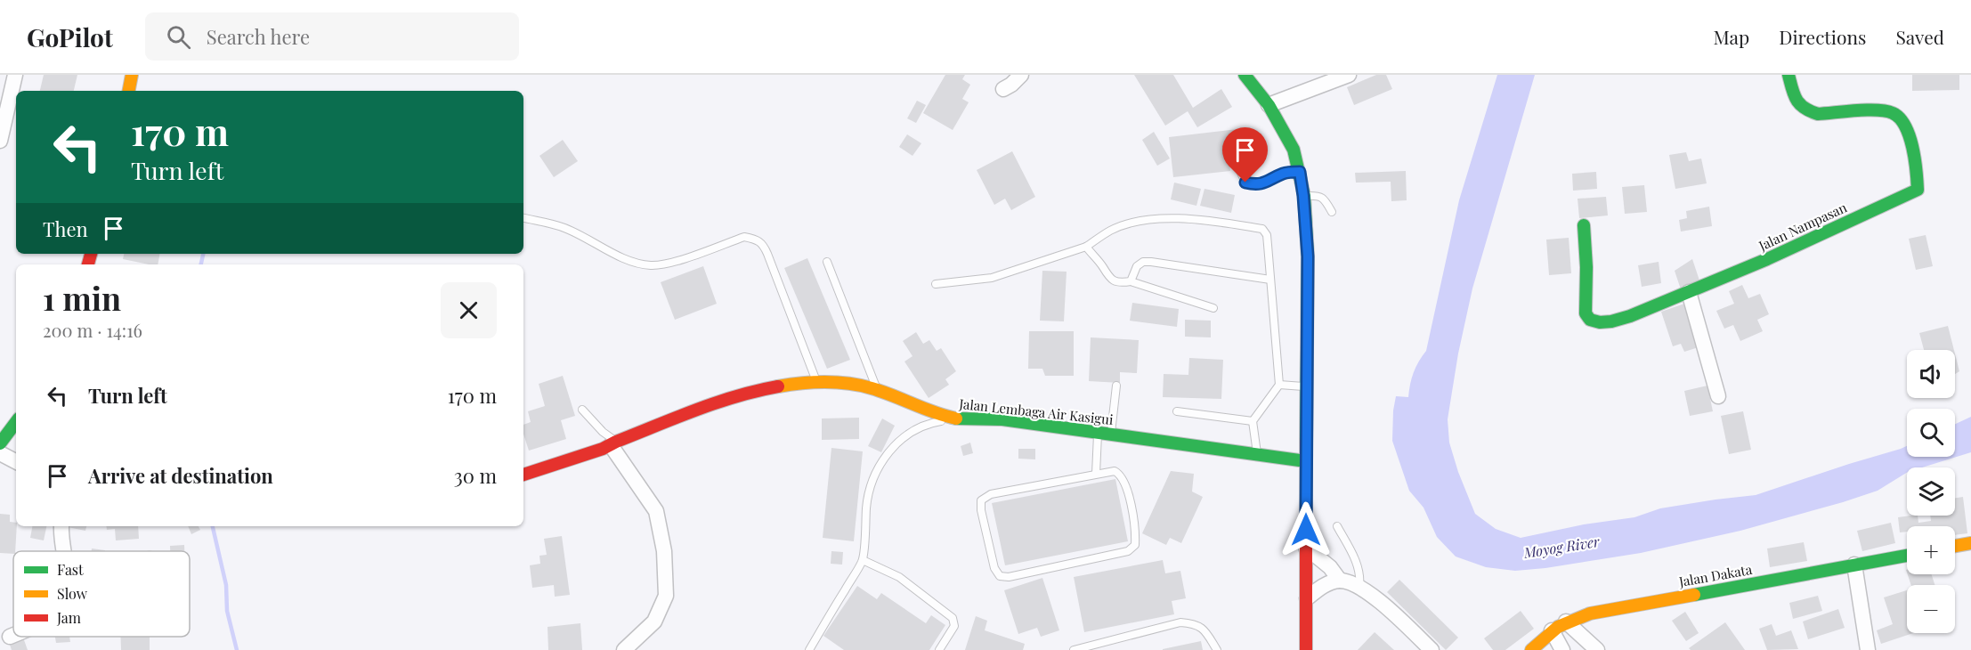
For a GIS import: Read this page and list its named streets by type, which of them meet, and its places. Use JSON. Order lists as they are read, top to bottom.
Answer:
{
  "streets": {
    "street": ["Jalan Nampasan", "Jalan Lembaga Air Kasigui", "Jalan Dakata"]
  },
  "water": ["Moyog River"],
  "legend": ["Fast", "Slow", "Jam"],
  "page": {
    "header": "GoPilot",
    "search": "Search here",
    "nav": ["Map", "Directions", "Saved"],
    "turn": ["170 m", "Turn left"],
    "then": "Then",
    "heading": ["1 min", "200 m · 14:16"],
    "map_buttons": ["+", "−"],
    "list": [
      {
        "name": "Turn left",
        "value": "170 m"
      },
      {
        "name": "Arrive at destination",
        "value": "30 m"
      }
    ]
  }
}
